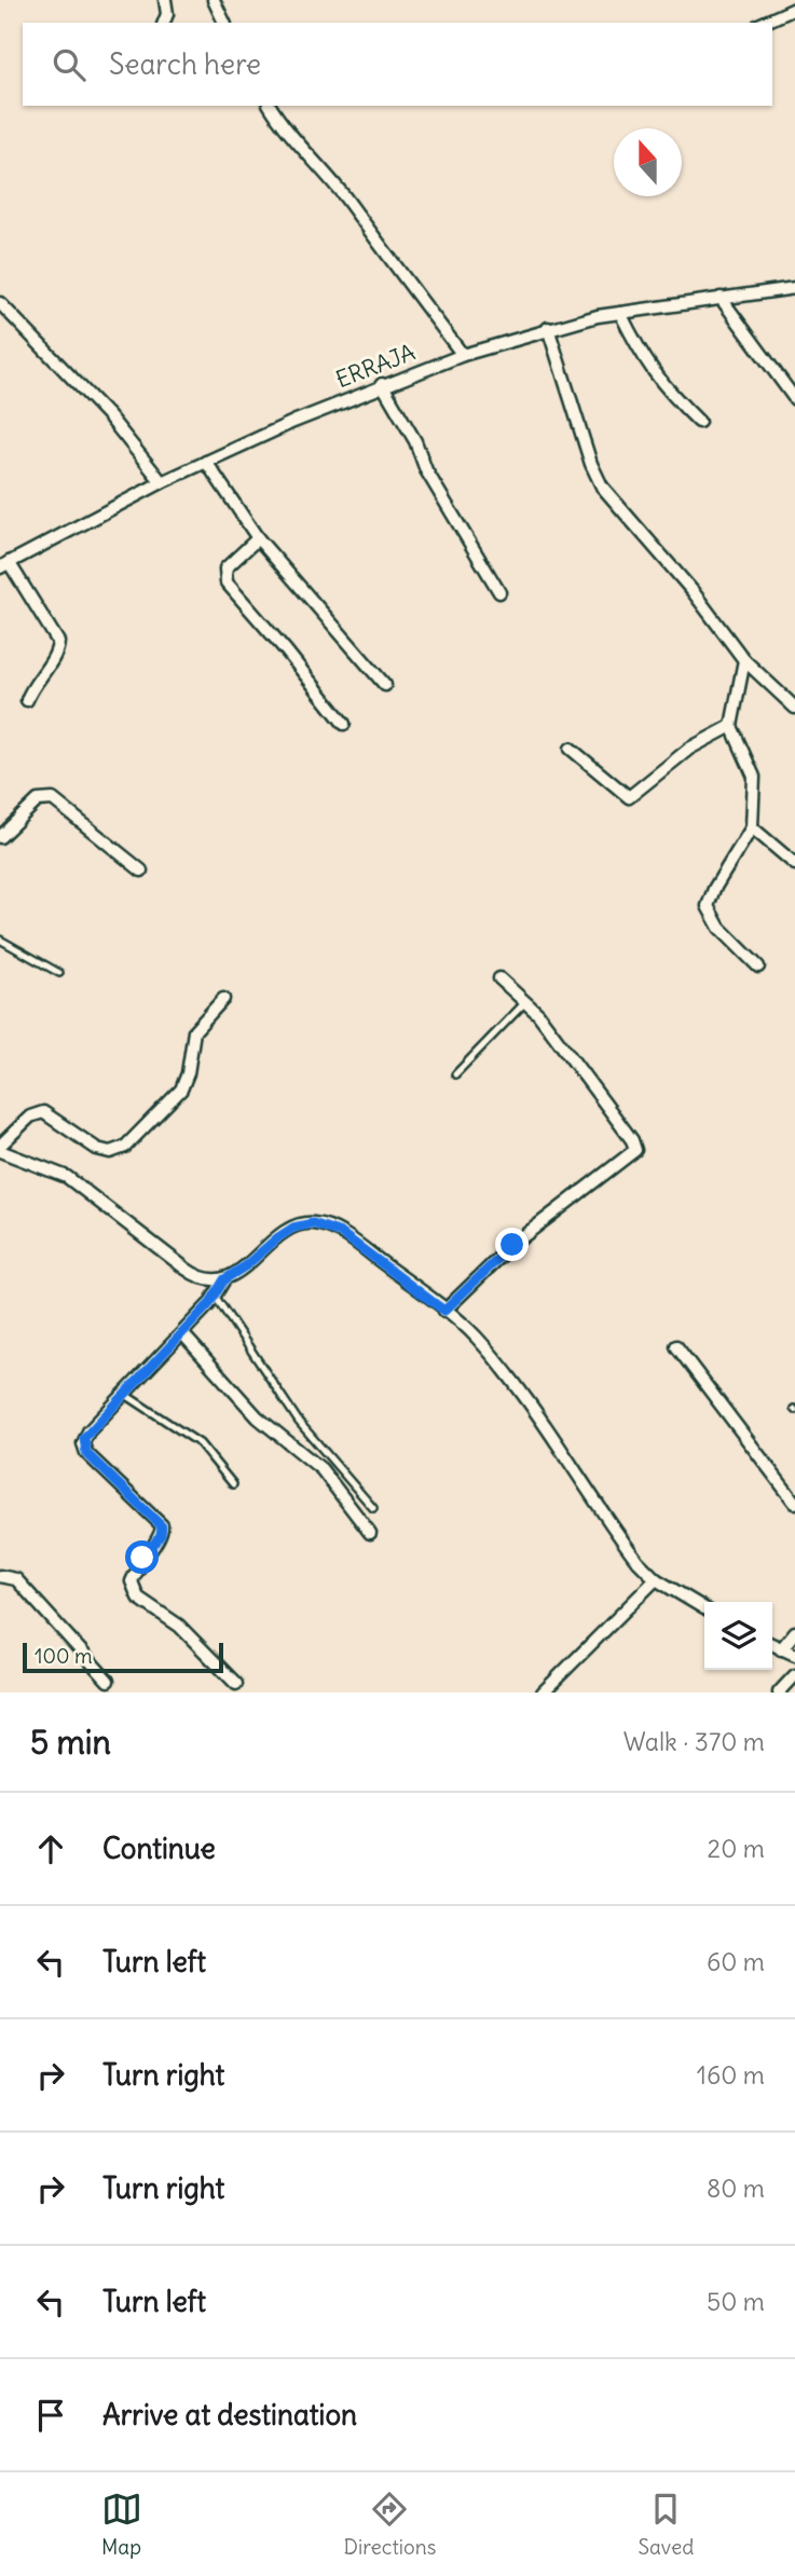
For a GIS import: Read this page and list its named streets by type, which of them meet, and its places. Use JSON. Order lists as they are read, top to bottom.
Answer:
{
  "streets": {
    "street": ["ERRAJA"]
  },
  "scale_bar": "100 m",
  "north": "top",
  "page": {
    "search": "Search here",
    "scale": "100 m",
    "heading": ["5 min", "Walk · 370 m"],
    "list": [
      ["Continue", "20 m"],
      ["Turn left", "60 m"],
      ["Turn right", "160 m"],
      ["Turn right", "80 m"],
      ["Turn left", "50 m"],
      "Arrive at destination"
    ],
    "nav": ["Map", "Directions", "Saved"]
  }
}
